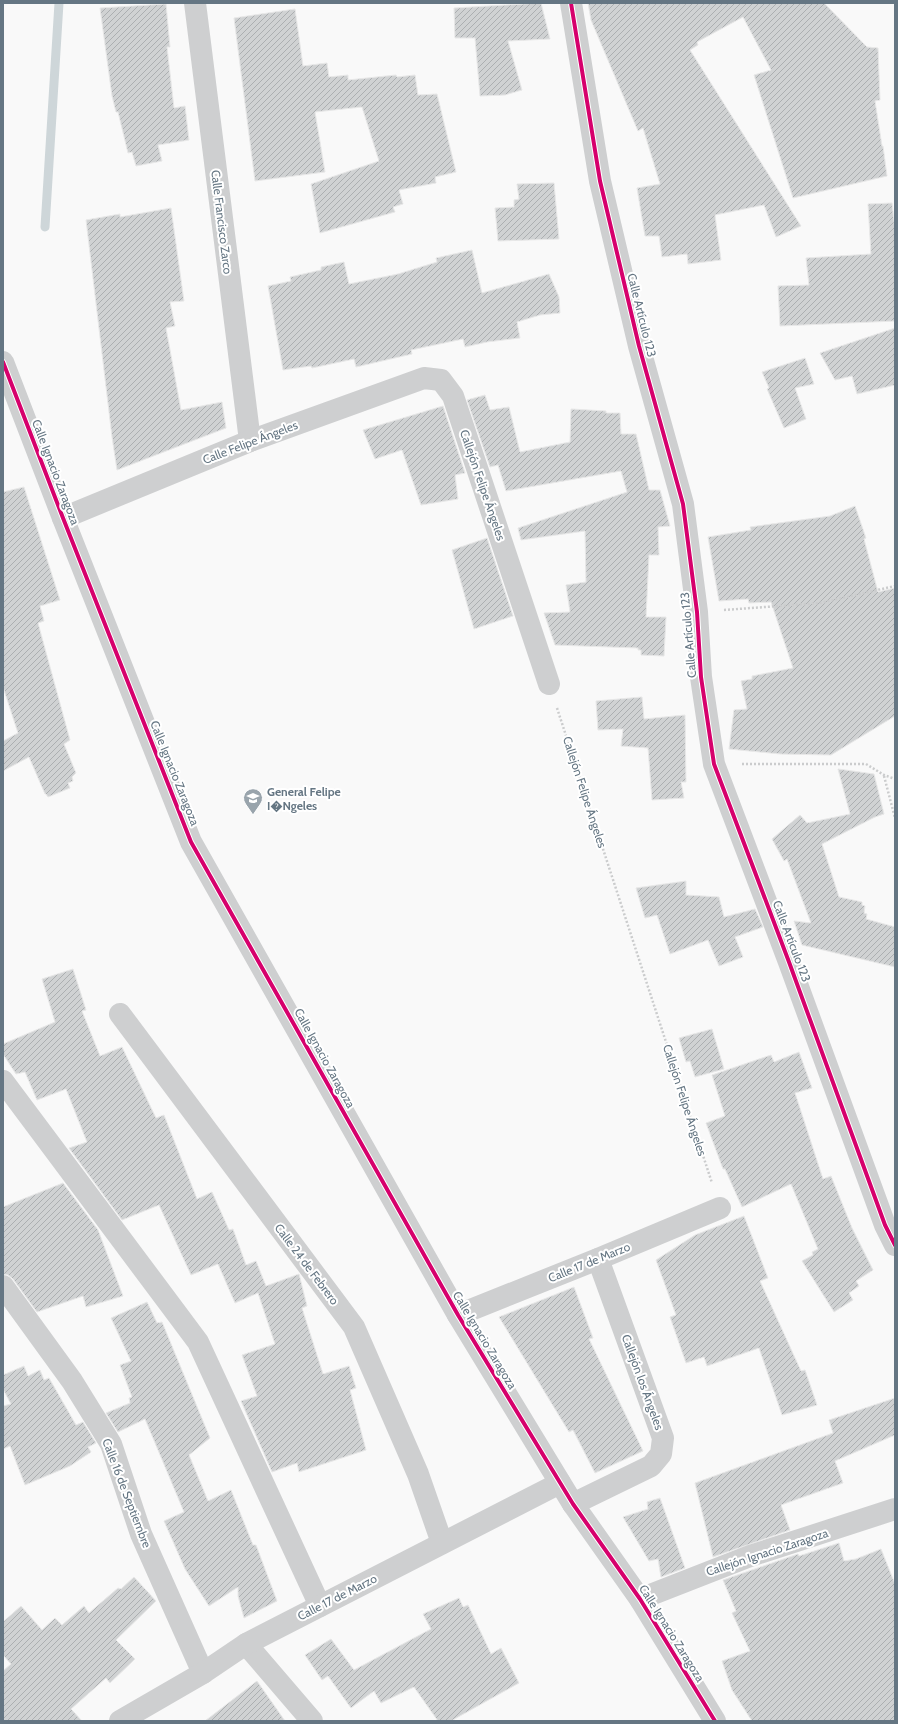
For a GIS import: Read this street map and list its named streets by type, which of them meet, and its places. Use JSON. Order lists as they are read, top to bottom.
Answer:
{
  "streets": {
    "street": [
      "Calle Francisco Zarco",
      "Calle Artículo 123",
      "Calle Felipe Ángeles",
      "Calle Ignacio Zaragoza",
      "Callejón Felipe Ángeles",
      "Calle 17 de Marzo",
      "Calle 24 de Febrero",
      "Callejón los Ángeles",
      "Calle 16 de Septiembre",
      "Callejón Ignacio Zaragoza"
    ]
  },
  "crossings": [
    ["Calle Francisco Zarco", "Calle Felipe Ángeles"],
    ["Calle Felipe Ángeles", "Calle Ignacio Zaragoza"],
    ["Calle Felipe Ángeles", "Callejón Felipe Ángeles"],
    ["Calle Ignacio Zaragoza", "Calle 17 de Marzo"],
    ["Calle Ignacio Zaragoza", "Callejón los Ángeles"],
    ["Calle Ignacio Zaragoza", "Callejón Ignacio Zaragoza"],
    ["Callejón Felipe Ángeles", "Calle 17 de Marzo"],
    ["Calle 17 de Marzo", "Calle 24 de Febrero"],
    ["Calle 17 de Marzo", "Callejón los Ángeles"],
    ["Calle 17 de Marzo", "Calle 16 de Septiembre"]
  ],
  "places": {
    "school or university": ["General Felipe I�Ngeles"]
  }
}
